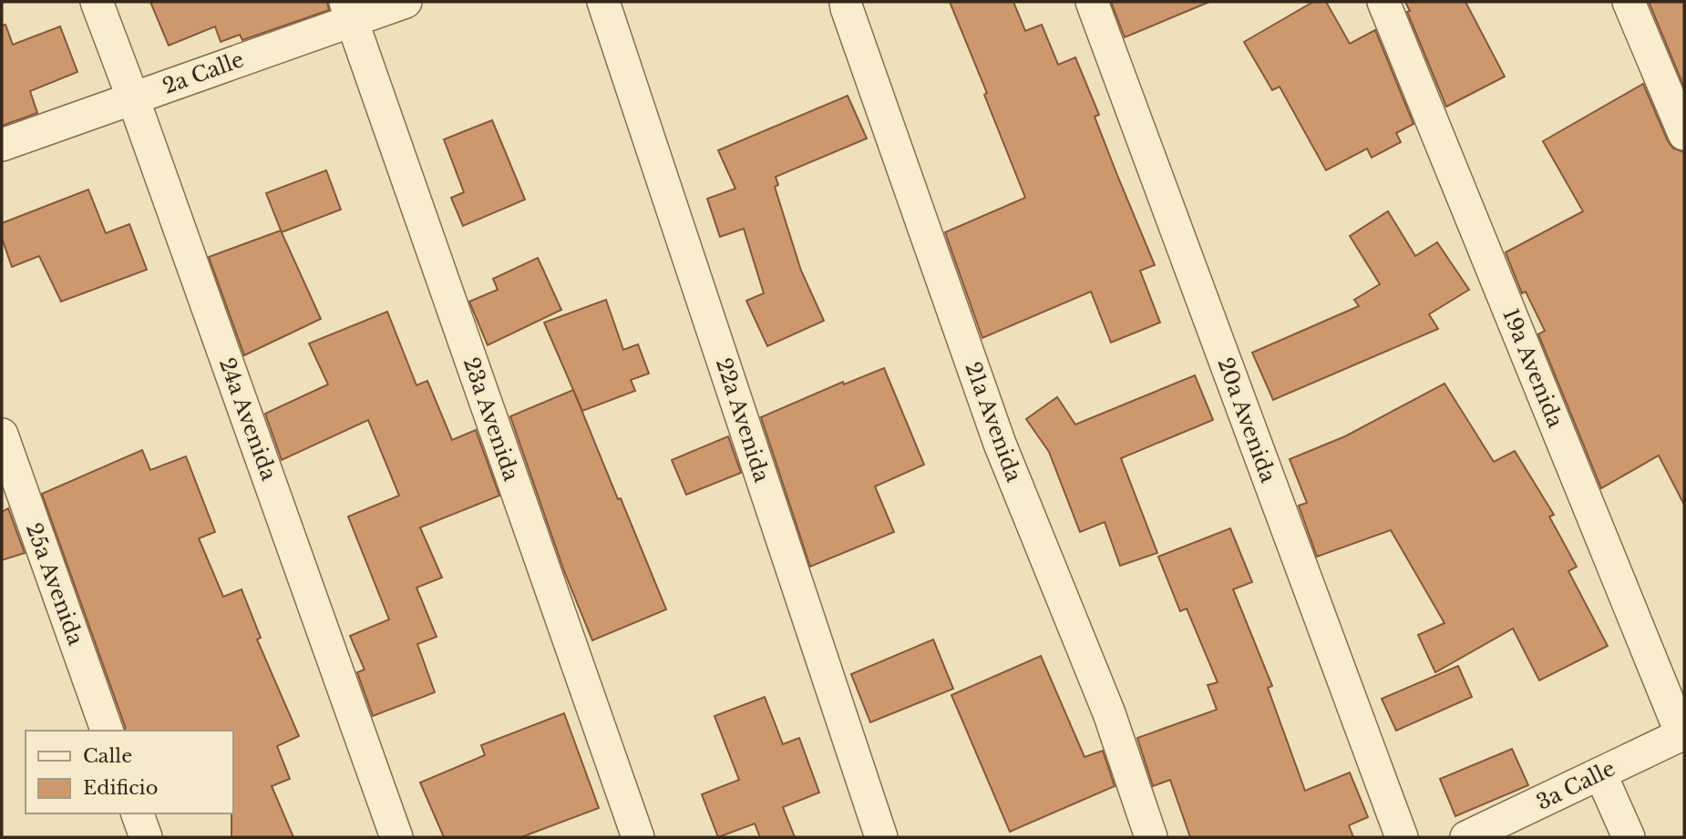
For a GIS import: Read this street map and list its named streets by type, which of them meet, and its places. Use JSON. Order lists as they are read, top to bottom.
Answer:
{
  "streets": {
    "street": [
      "2a Calle",
      "19a Avenida",
      "24a Avenida",
      "23a Avenida",
      "22a Avenida",
      "20a Avenida",
      "21a Avenida",
      "25a Avenida",
      "3a Calle"
    ]
  },
  "crossings": [
    ["2a Calle", "24a Avenida"],
    ["2a Calle", "23a Avenida"],
    ["19a Avenida", "3a Calle"]
  ],
  "legend": ["Calle", "Edificio"]
}
